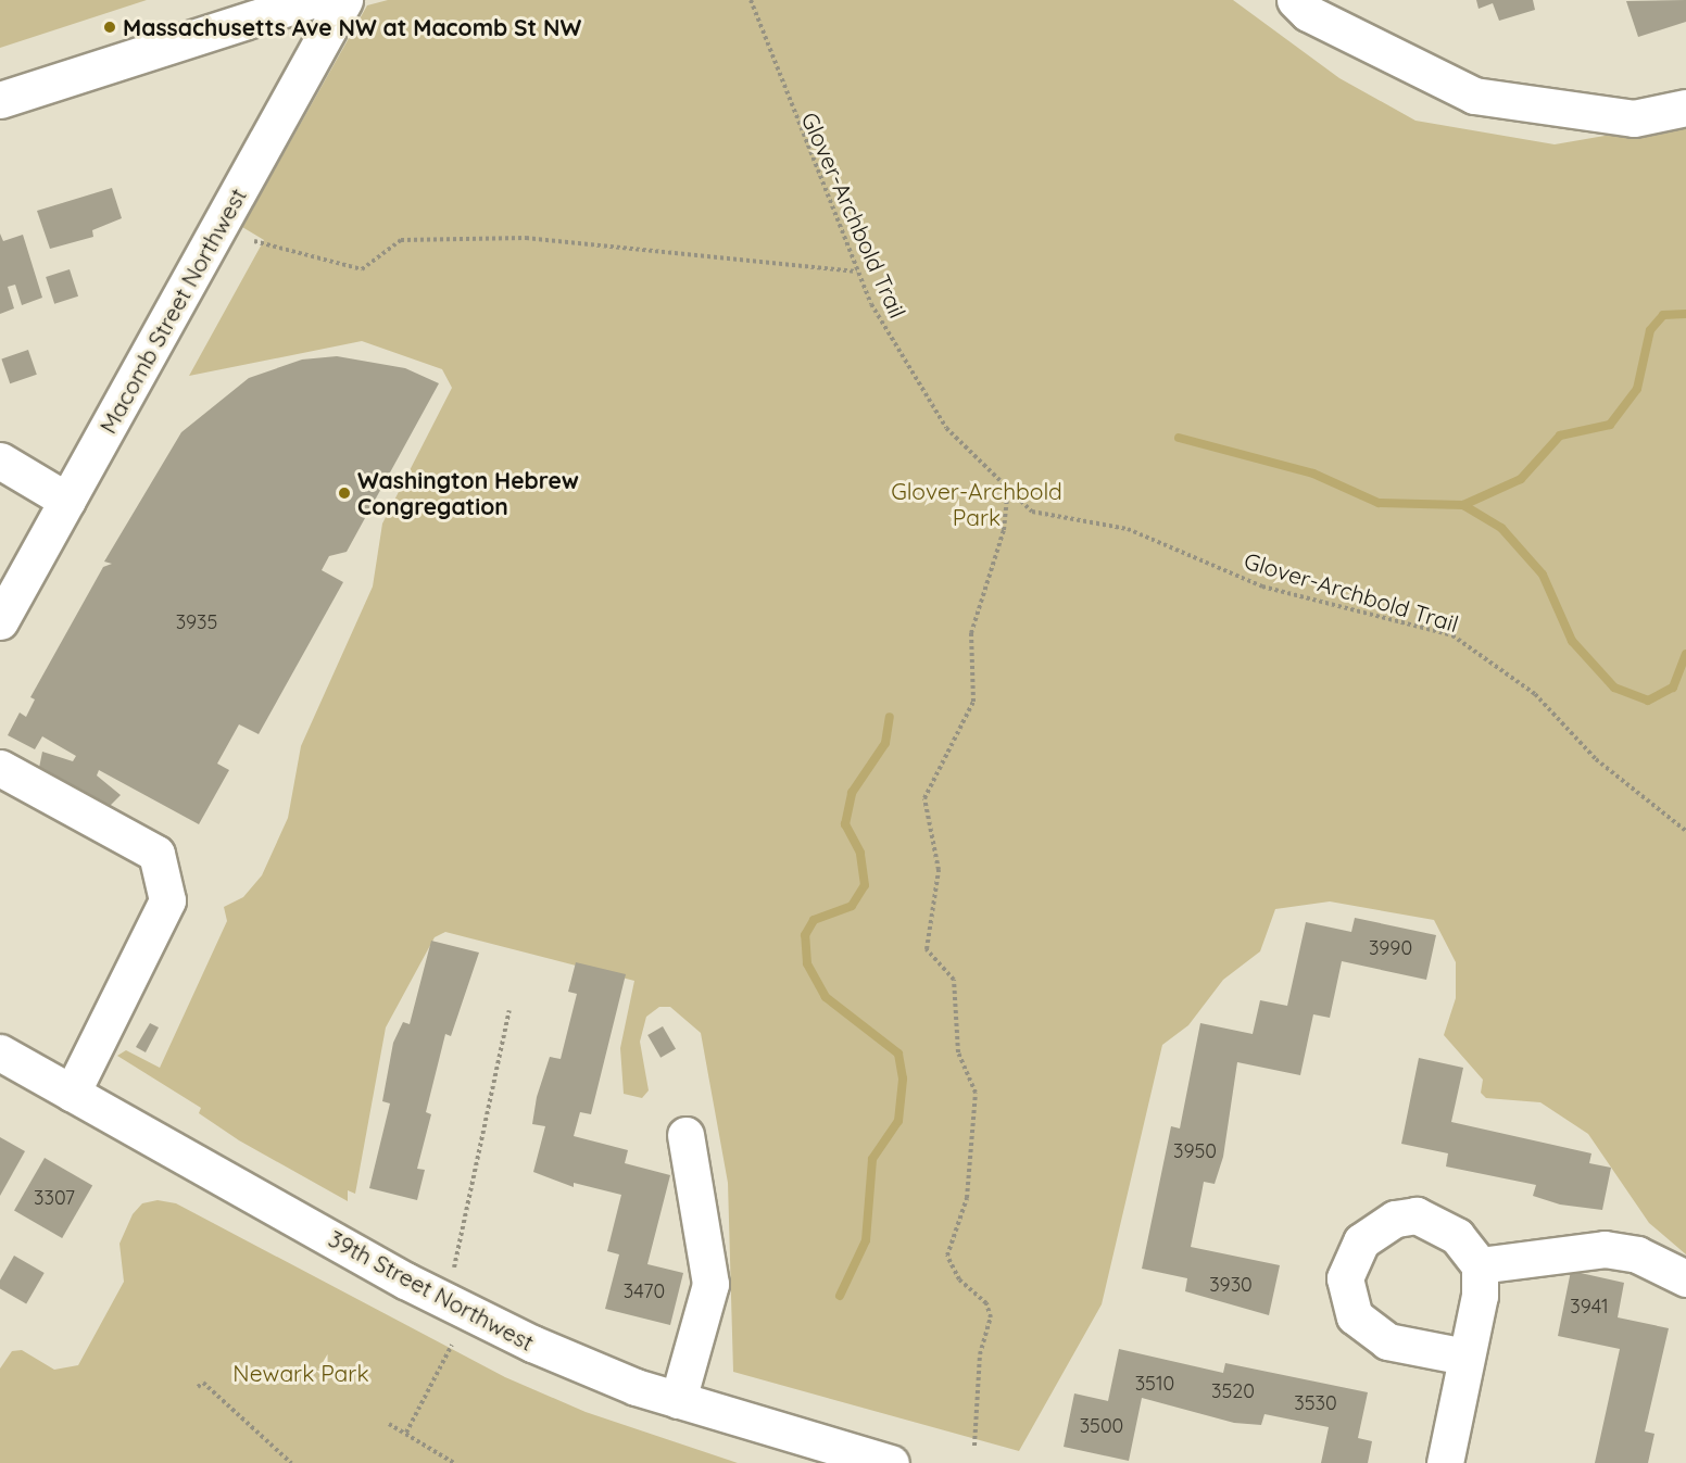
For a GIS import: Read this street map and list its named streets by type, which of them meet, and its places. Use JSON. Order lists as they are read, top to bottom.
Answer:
{
  "streets": {
    "street": ["Macomb Street Northwest", "39th Street Northwest"],
    "path": ["Glover-Archbold Trail"]
  },
  "parks": ["Glover-Archbold Park", "Newark Park"],
  "places": ["Massachusetts Ave NW at Macomb St NW", "Washington Hebrew Congregation"],
  "house_numbers": [
    "3935",
    "3990",
    "3950",
    "3307",
    "3930",
    "3470",
    "3941",
    "3510",
    "3520",
    "3530",
    "3500"
  ]
}
